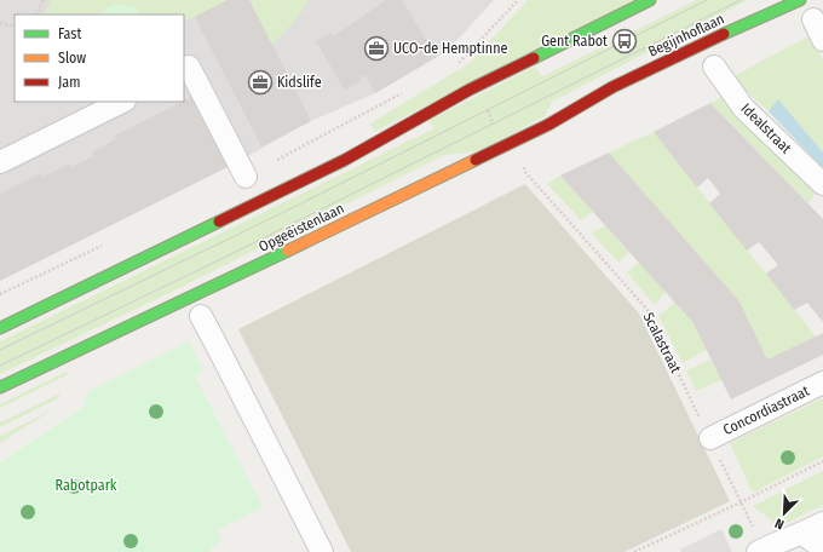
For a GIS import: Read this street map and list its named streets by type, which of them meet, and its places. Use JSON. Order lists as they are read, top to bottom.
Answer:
{
  "streets": {
    "main road": ["Begijnhoflaan", "Opgeëistenlaan"],
    "street": ["Idealstraat", "Concordiastraat"],
    "path": ["Scalastraat"]
  },
  "crossings": [
    ["Begijnhoflaan", "Opgeëistenlaan"],
    ["Opgeëistenlaan", "Scalastraat"],
    ["Scalastraat", "Concordiastraat"]
  ],
  "parks": ["Rabotpark"],
  "places": {
    "bus stop": ["Gent Rabot"],
    "office": ["UCO-de Hemptinne", "Kidslife"]
  },
  "legend": ["Fast", "Slow", "Jam"],
  "north": "bottom left"
}
